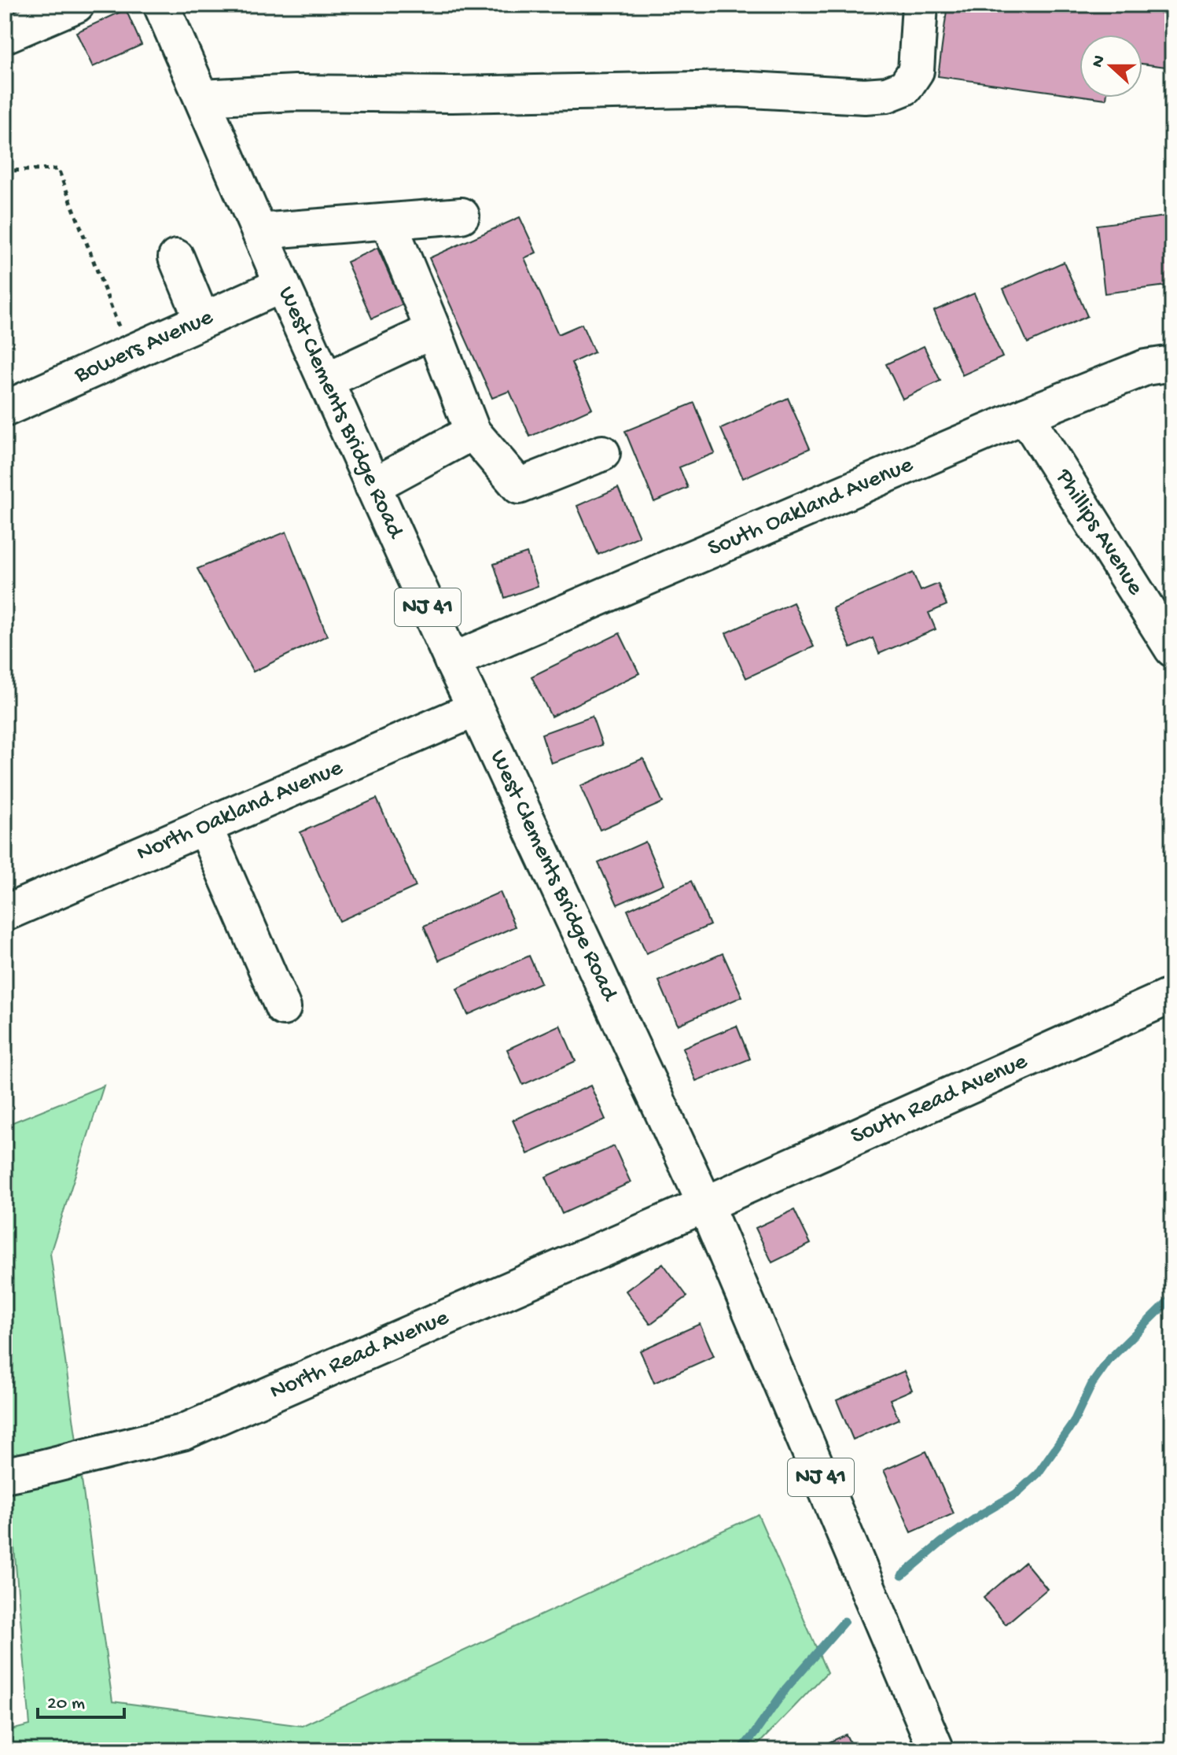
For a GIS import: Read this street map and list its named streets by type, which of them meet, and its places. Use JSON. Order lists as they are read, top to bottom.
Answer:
{
  "streets": {
    "street": [
      "Bowers Avenue",
      "West Clements Bridge Road",
      "South Oakland Avenue",
      "Phillips Avenue",
      "NJ 41",
      "North Oakland Avenue",
      "South Read Avenue",
      "North Read Avenue"
    ]
  },
  "crossings": [
    ["Bowers Avenue", "West Clements Bridge Road"],
    ["West Clements Bridge Road", "South Oakland Avenue"],
    ["West Clements Bridge Road", "North Oakland Avenue"],
    ["West Clements Bridge Road", "South Read Avenue"],
    ["West Clements Bridge Road", "North Read Avenue"],
    ["South Oakland Avenue", "Phillips Avenue"],
    ["South Read Avenue", "North Read Avenue"]
  ],
  "scale_bar": "20 m",
  "north": "left"
}
